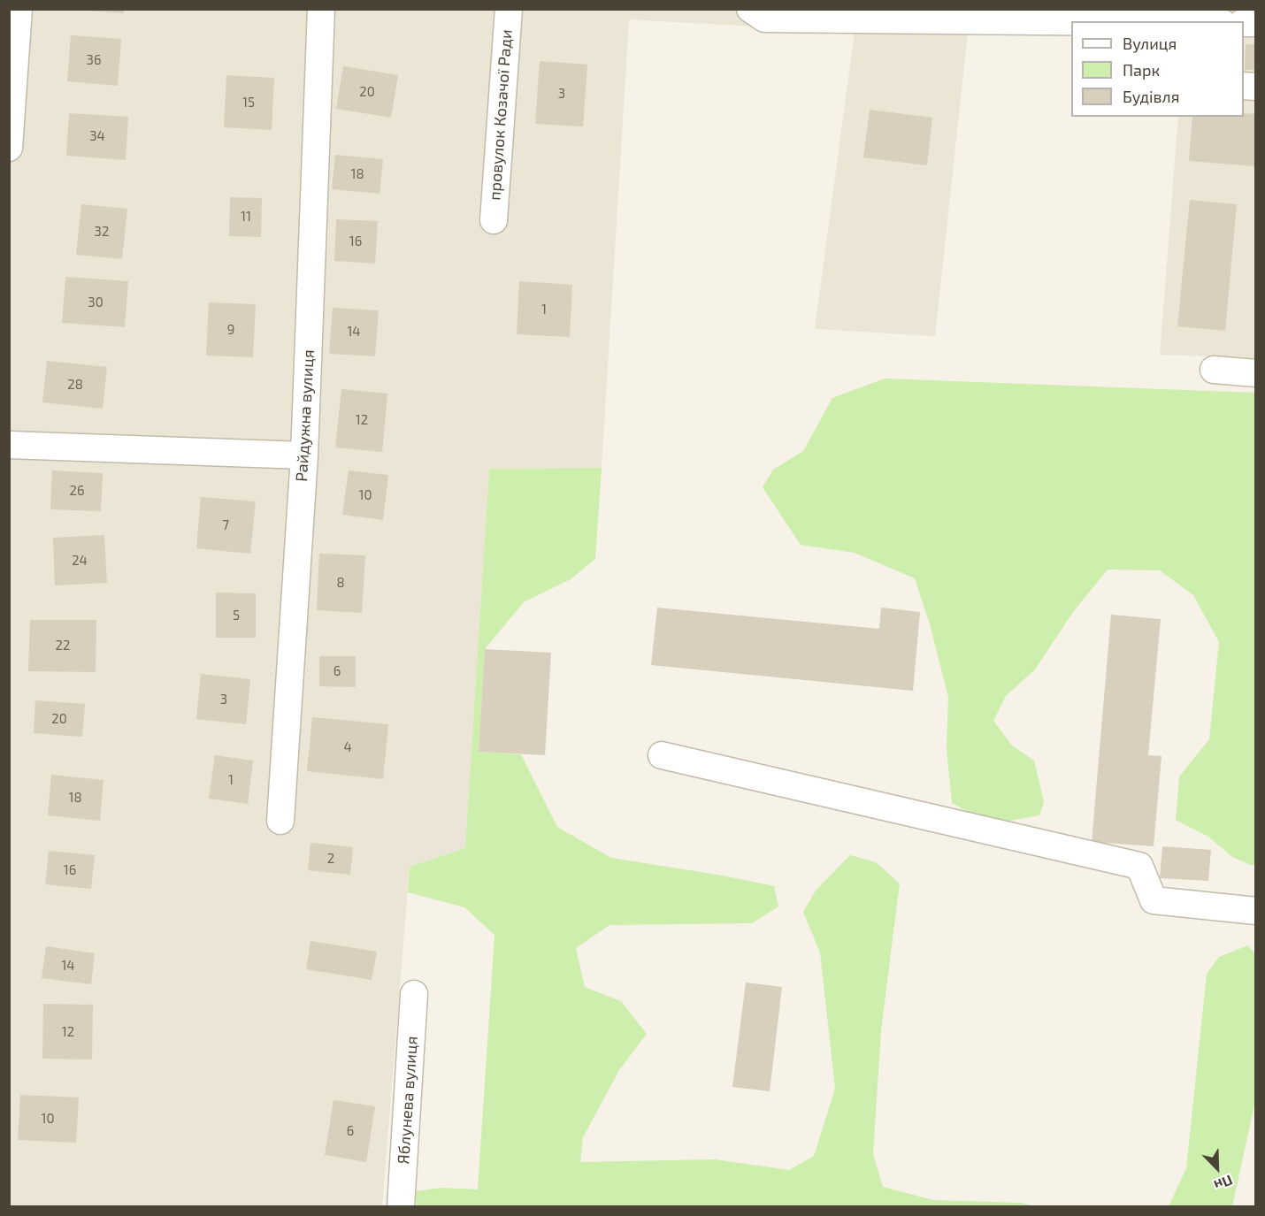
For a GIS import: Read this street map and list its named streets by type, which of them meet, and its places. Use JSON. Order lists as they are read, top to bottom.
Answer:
{
  "streets": {
    "street": ["провулок Козачої Ради", "Райдужна вулиця", "Яблунева вулиця"]
  },
  "house_numbers": [
    "36",
    "20",
    "3",
    "15",
    "34",
    "18",
    "11",
    "32",
    "16",
    "30",
    "1",
    "9",
    "14",
    "28",
    "12",
    "26",
    "10",
    "7",
    "24",
    "8",
    "5",
    "22",
    "6",
    "3",
    "20",
    "4",
    "1",
    "18",
    "2",
    "16",
    "14",
    "12",
    "10",
    "6"
  ],
  "legend": ["Вулиця", "Парк", "Будівля"],
  "north": "bottom right"
}
